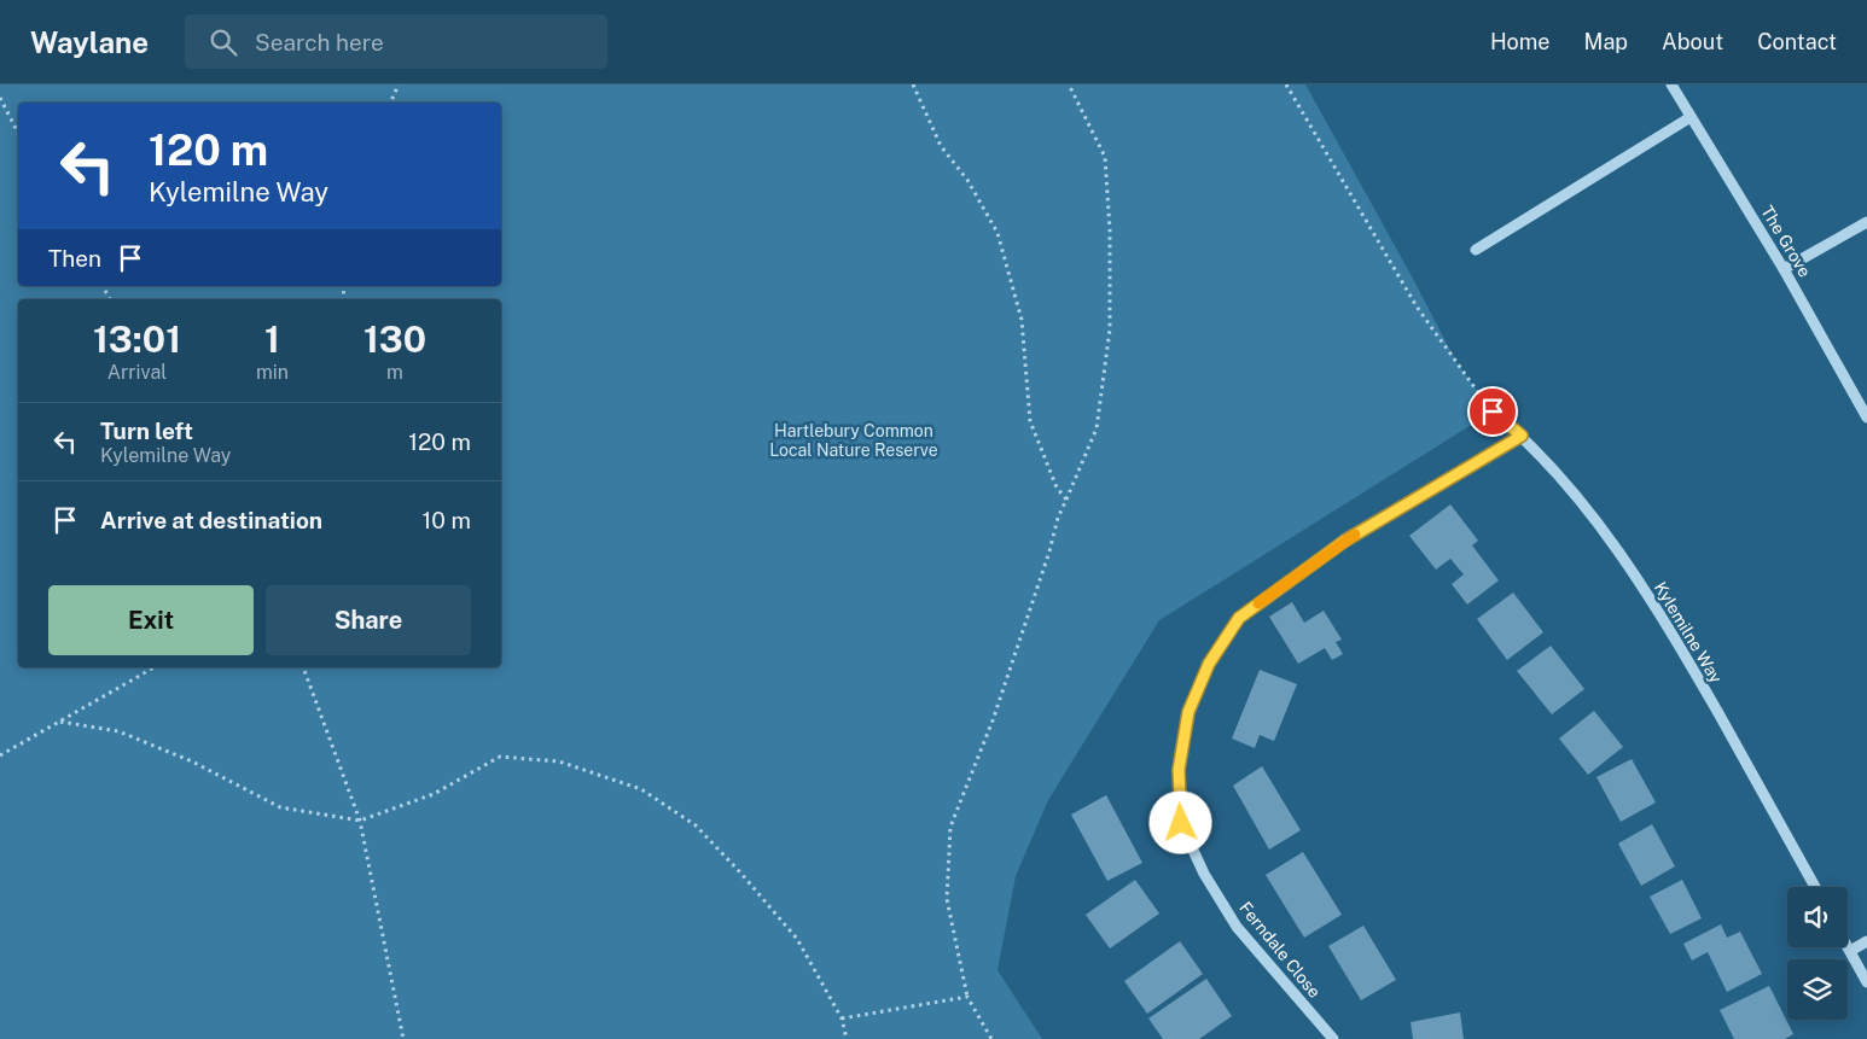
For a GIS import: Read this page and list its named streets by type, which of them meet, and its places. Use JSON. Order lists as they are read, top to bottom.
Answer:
{
  "streets": {
    "street": ["The Grove", "Kylemilne Way", "Ferndale Close"]
  },
  "crossings": [
    ["Kylemilne Way", "Ferndale Close"]
  ],
  "parks": ["Hartlebury Common Local Nature Reserve"],
  "page": {
    "header": "Waylane",
    "search": "Search here",
    "nav": [
      "Home",
      "Map",
      "About",
      "Contact"
    ],
    "turn": ["120 m", "Kylemilne Way"],
    "then": "Then",
    "eta": [
      "13:01",
      "Arrival",
      "1",
      "min",
      "130",
      "m"
    ],
    "list": [
      {
        "name": "Turn left",
        "note": "Kylemilne Way",
        "value": "120 m"
      },
      {
        "name": "Arrive at destination",
        "value": "10 m"
      }
    ],
    "buttons": ["Exit", "Share"]
  }
}
